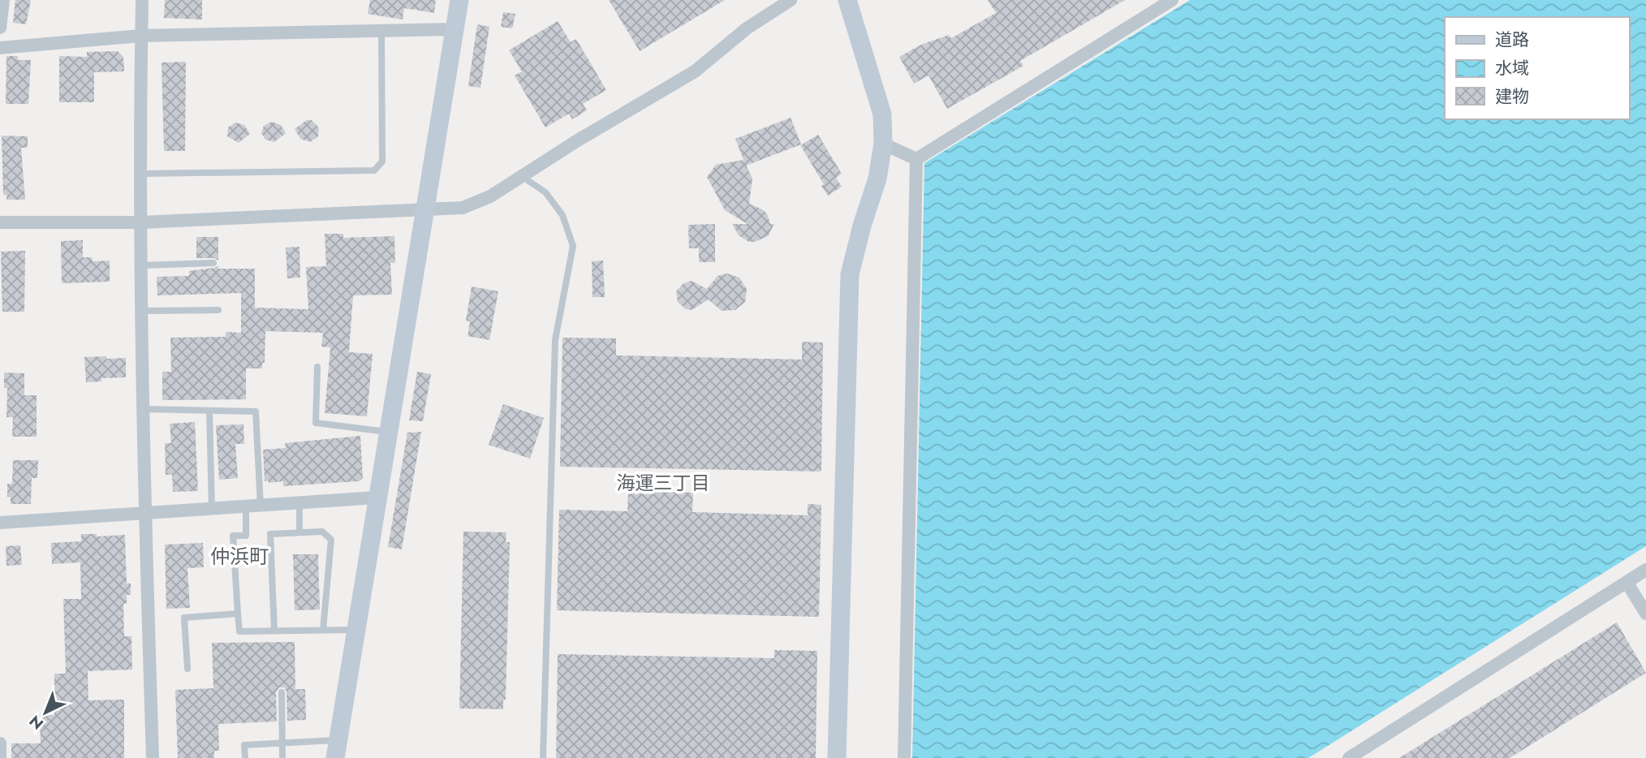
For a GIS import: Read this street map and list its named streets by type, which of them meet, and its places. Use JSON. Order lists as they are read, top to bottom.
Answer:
{
  "districts": ["海運三丁目", "仲浜町"],
  "legend": ["道路", "水域", "建物"],
  "north": "bottom left"
}
